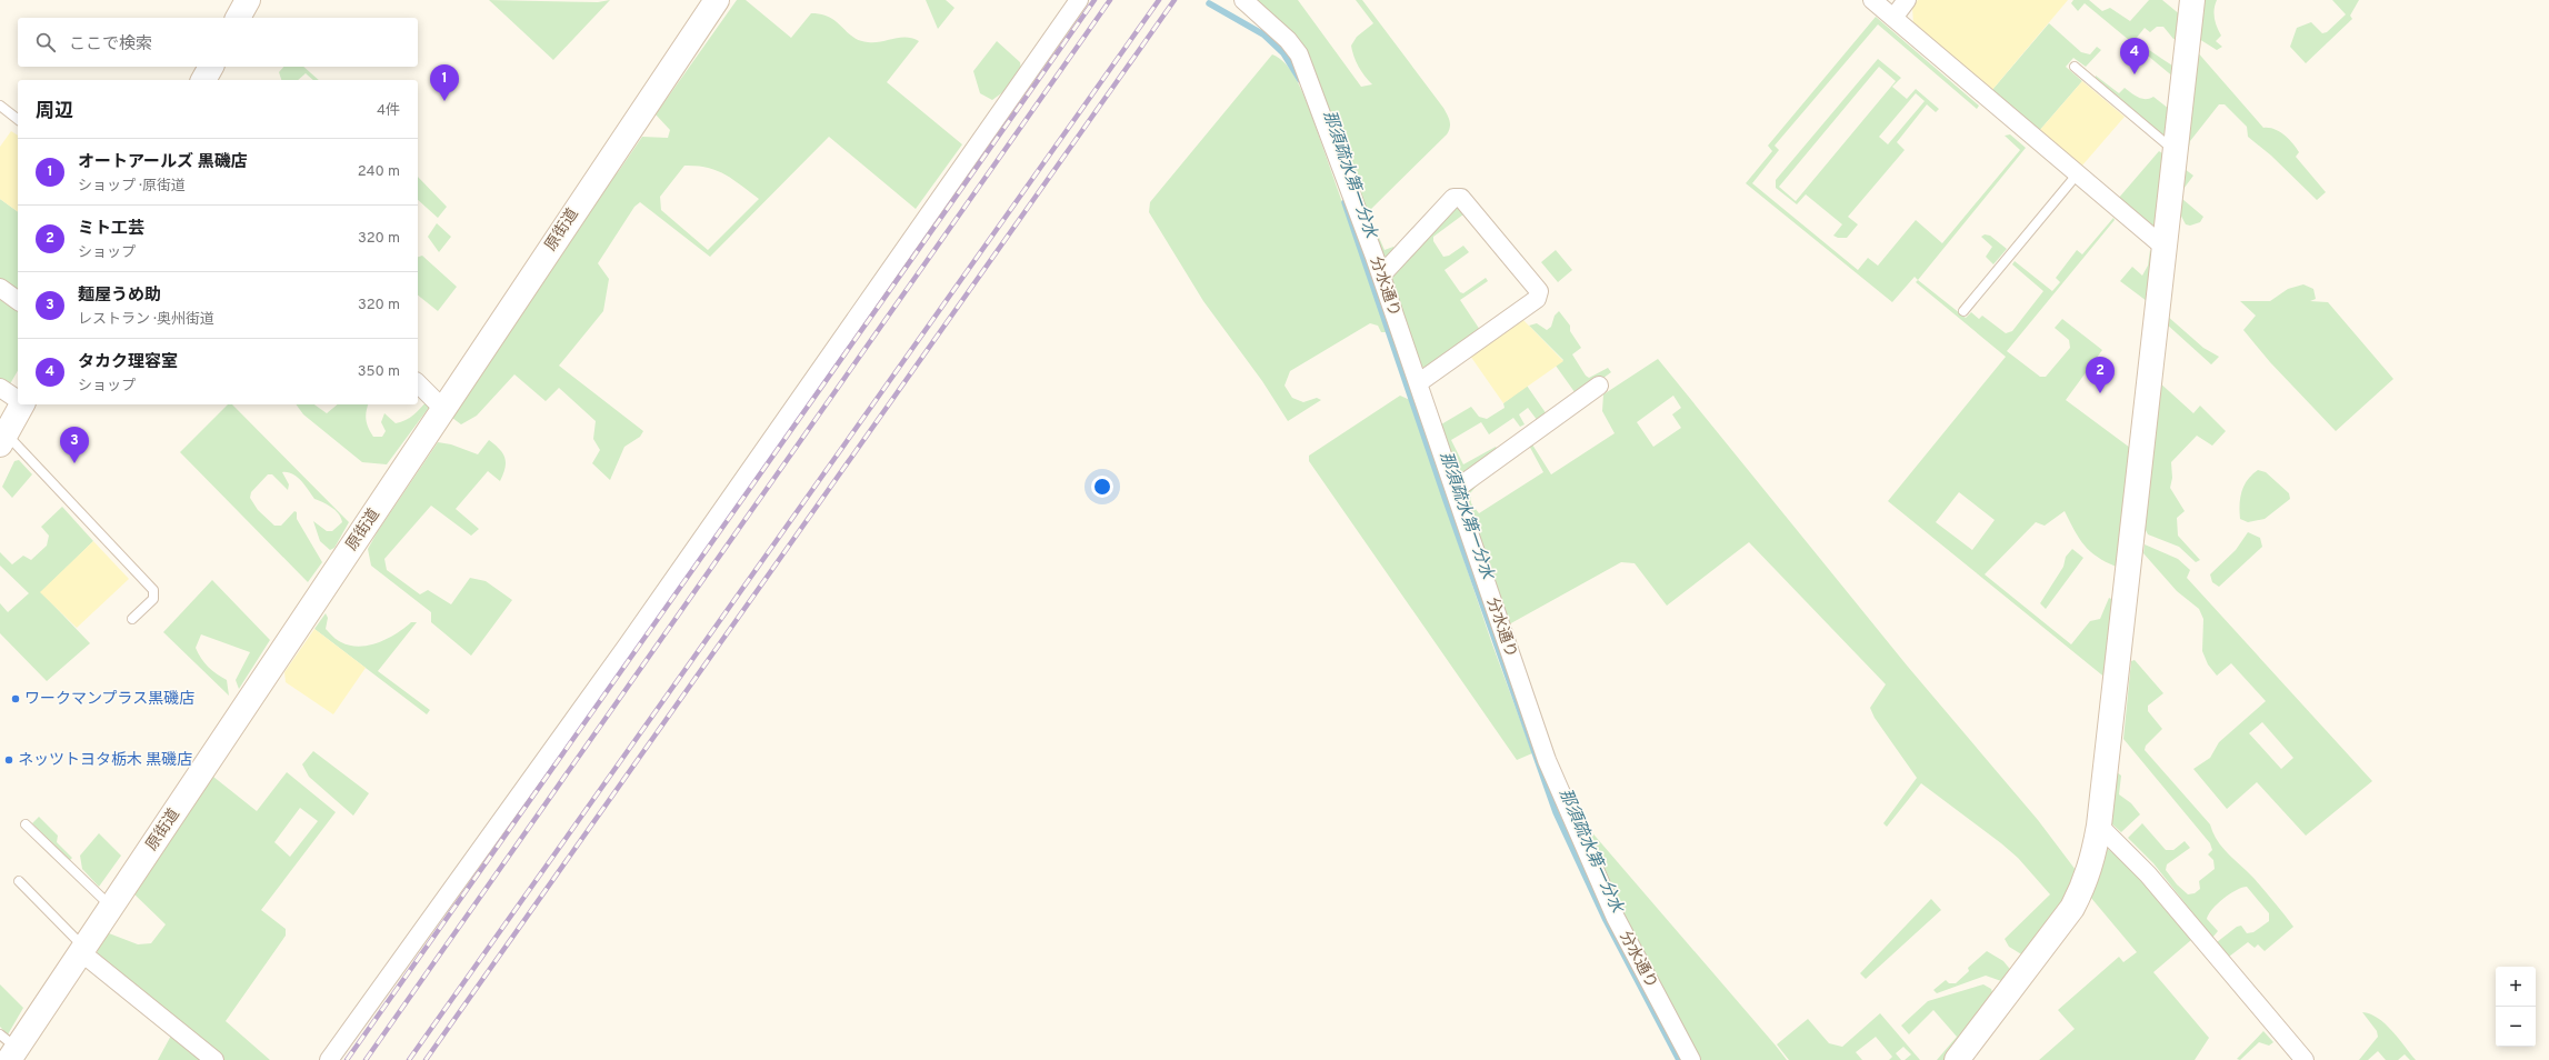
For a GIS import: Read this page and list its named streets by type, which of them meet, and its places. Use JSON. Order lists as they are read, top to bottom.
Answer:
{
  "streets": {
    "street": ["原街道", "分水通り"]
  },
  "water": ["那須疏水第一分水"],
  "places": ["ワークマンプラス黒磯店", "ネッツトヨタ栃木 黒磯店"],
  "page": {
    "search": "ここで検索",
    "pins": [
      "4",
      "1",
      "2",
      "3"
    ],
    "heading": ["周辺", "4件"],
    "list": [
      {
        "mark": "1",
        "name": "オートアールズ 黒磯店",
        "note": "ショップ · 原街道",
        "value": "240 m"
      },
      {
        "mark": "2",
        "name": "ミト工芸",
        "note": "ショップ",
        "value": "320 m"
      },
      {
        "mark": "3",
        "name": "麺屋うめ助",
        "note": "レストラン · 奥州街道",
        "value": "320 m"
      },
      {
        "mark": "4",
        "name": "タカク理容室",
        "note": "ショップ",
        "value": "350 m"
      }
    ],
    "map_buttons": ["+", "−"]
  }
}
